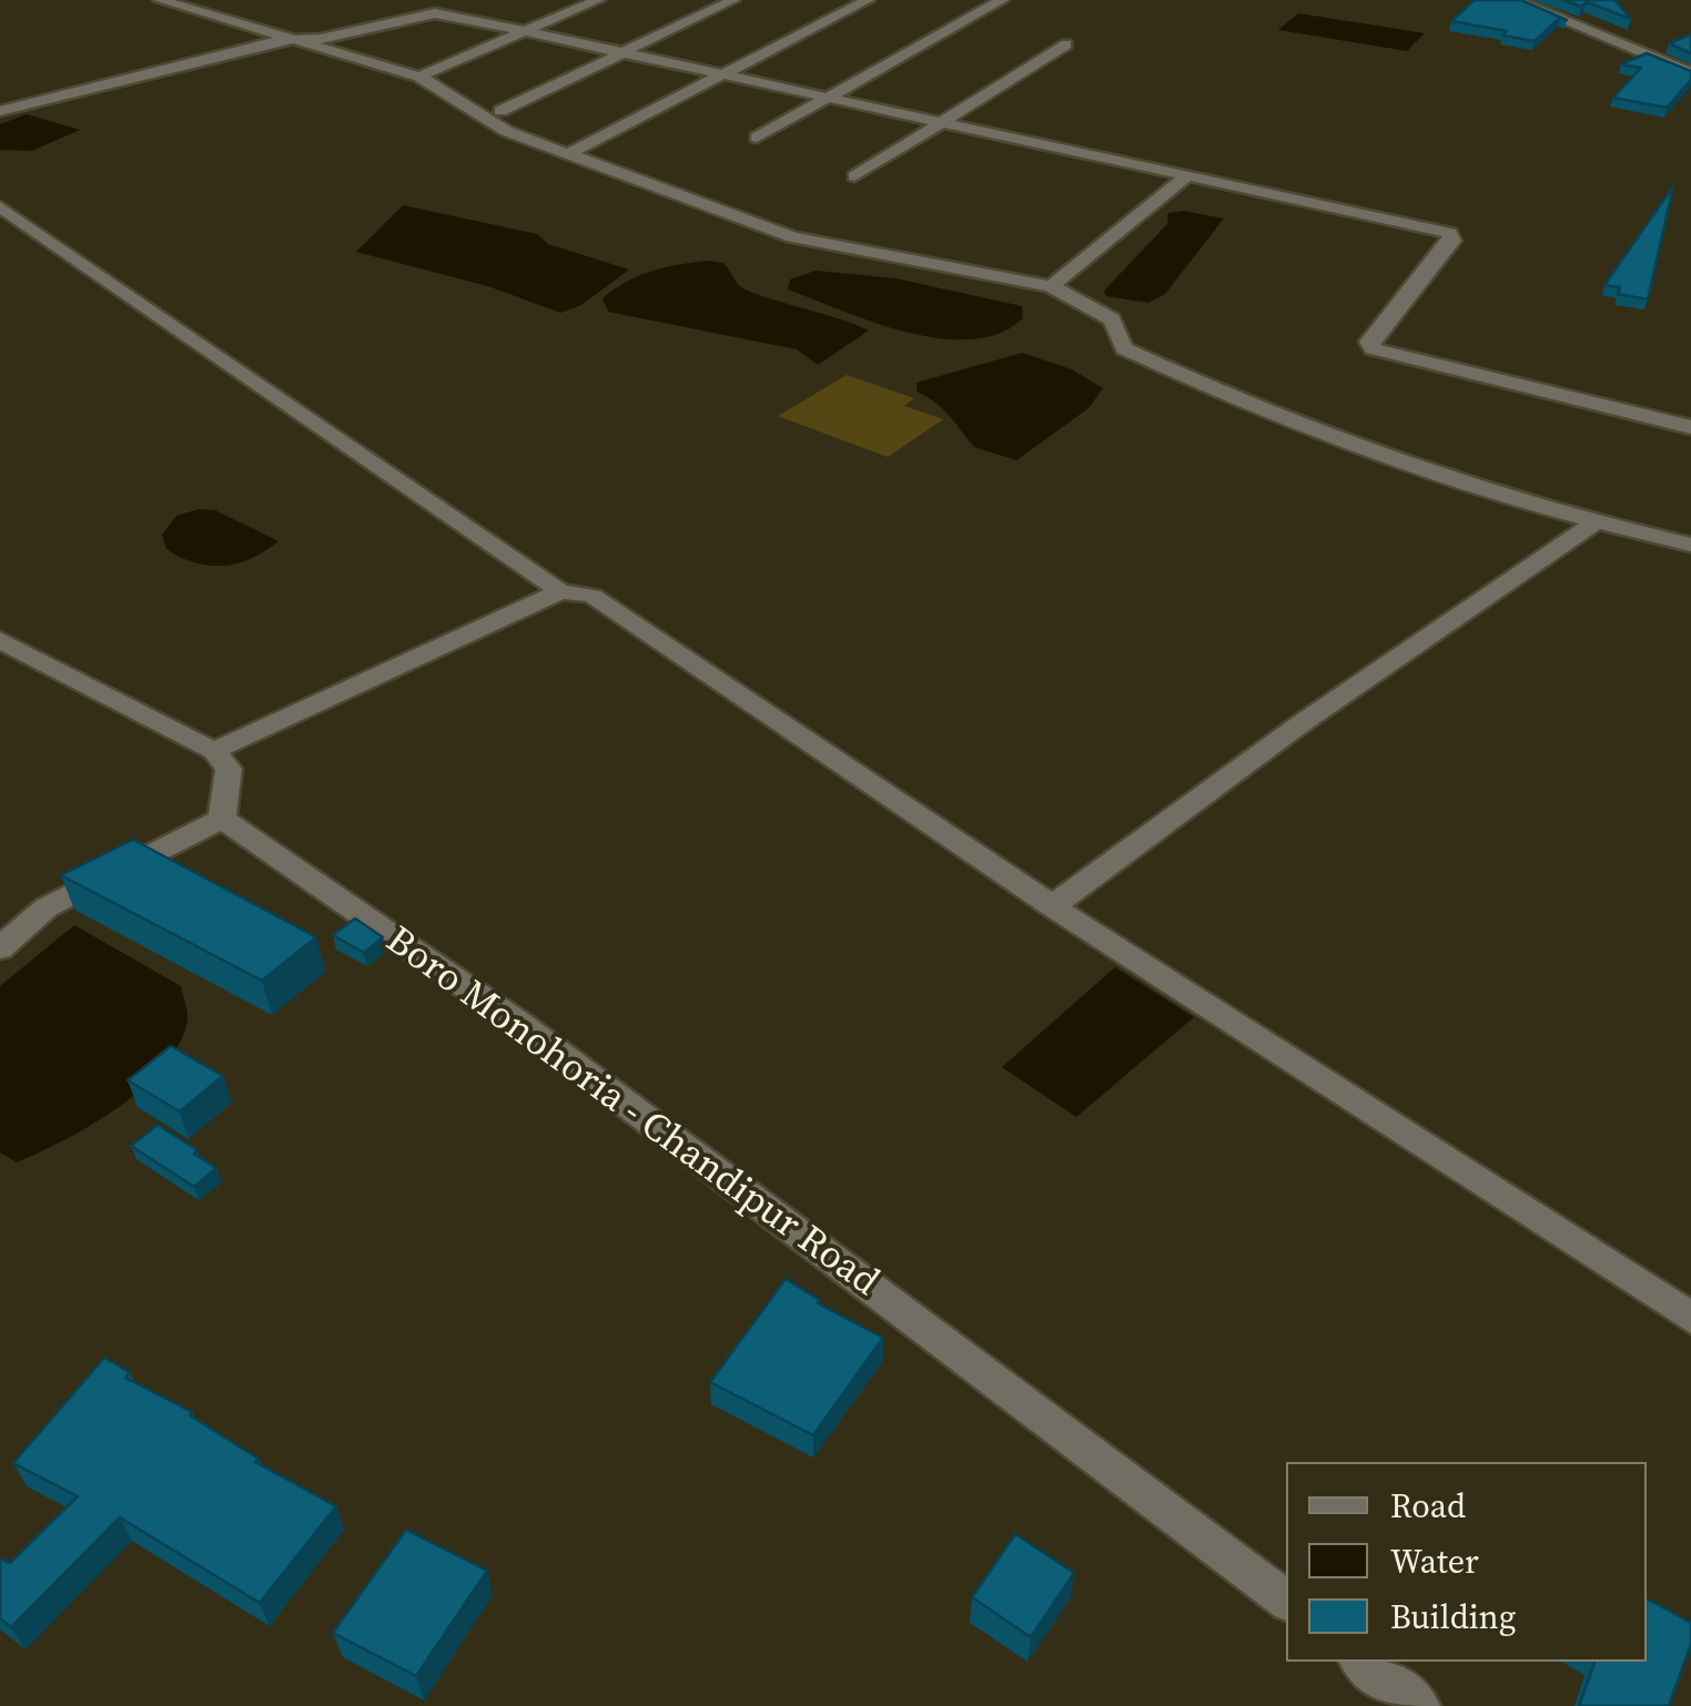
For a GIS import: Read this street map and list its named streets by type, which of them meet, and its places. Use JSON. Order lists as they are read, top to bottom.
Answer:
{
  "streets": {
    "street": ["Boro Monohoria - Chandipur Road"]
  },
  "legend": ["Road", "Water", "Building"]
}
